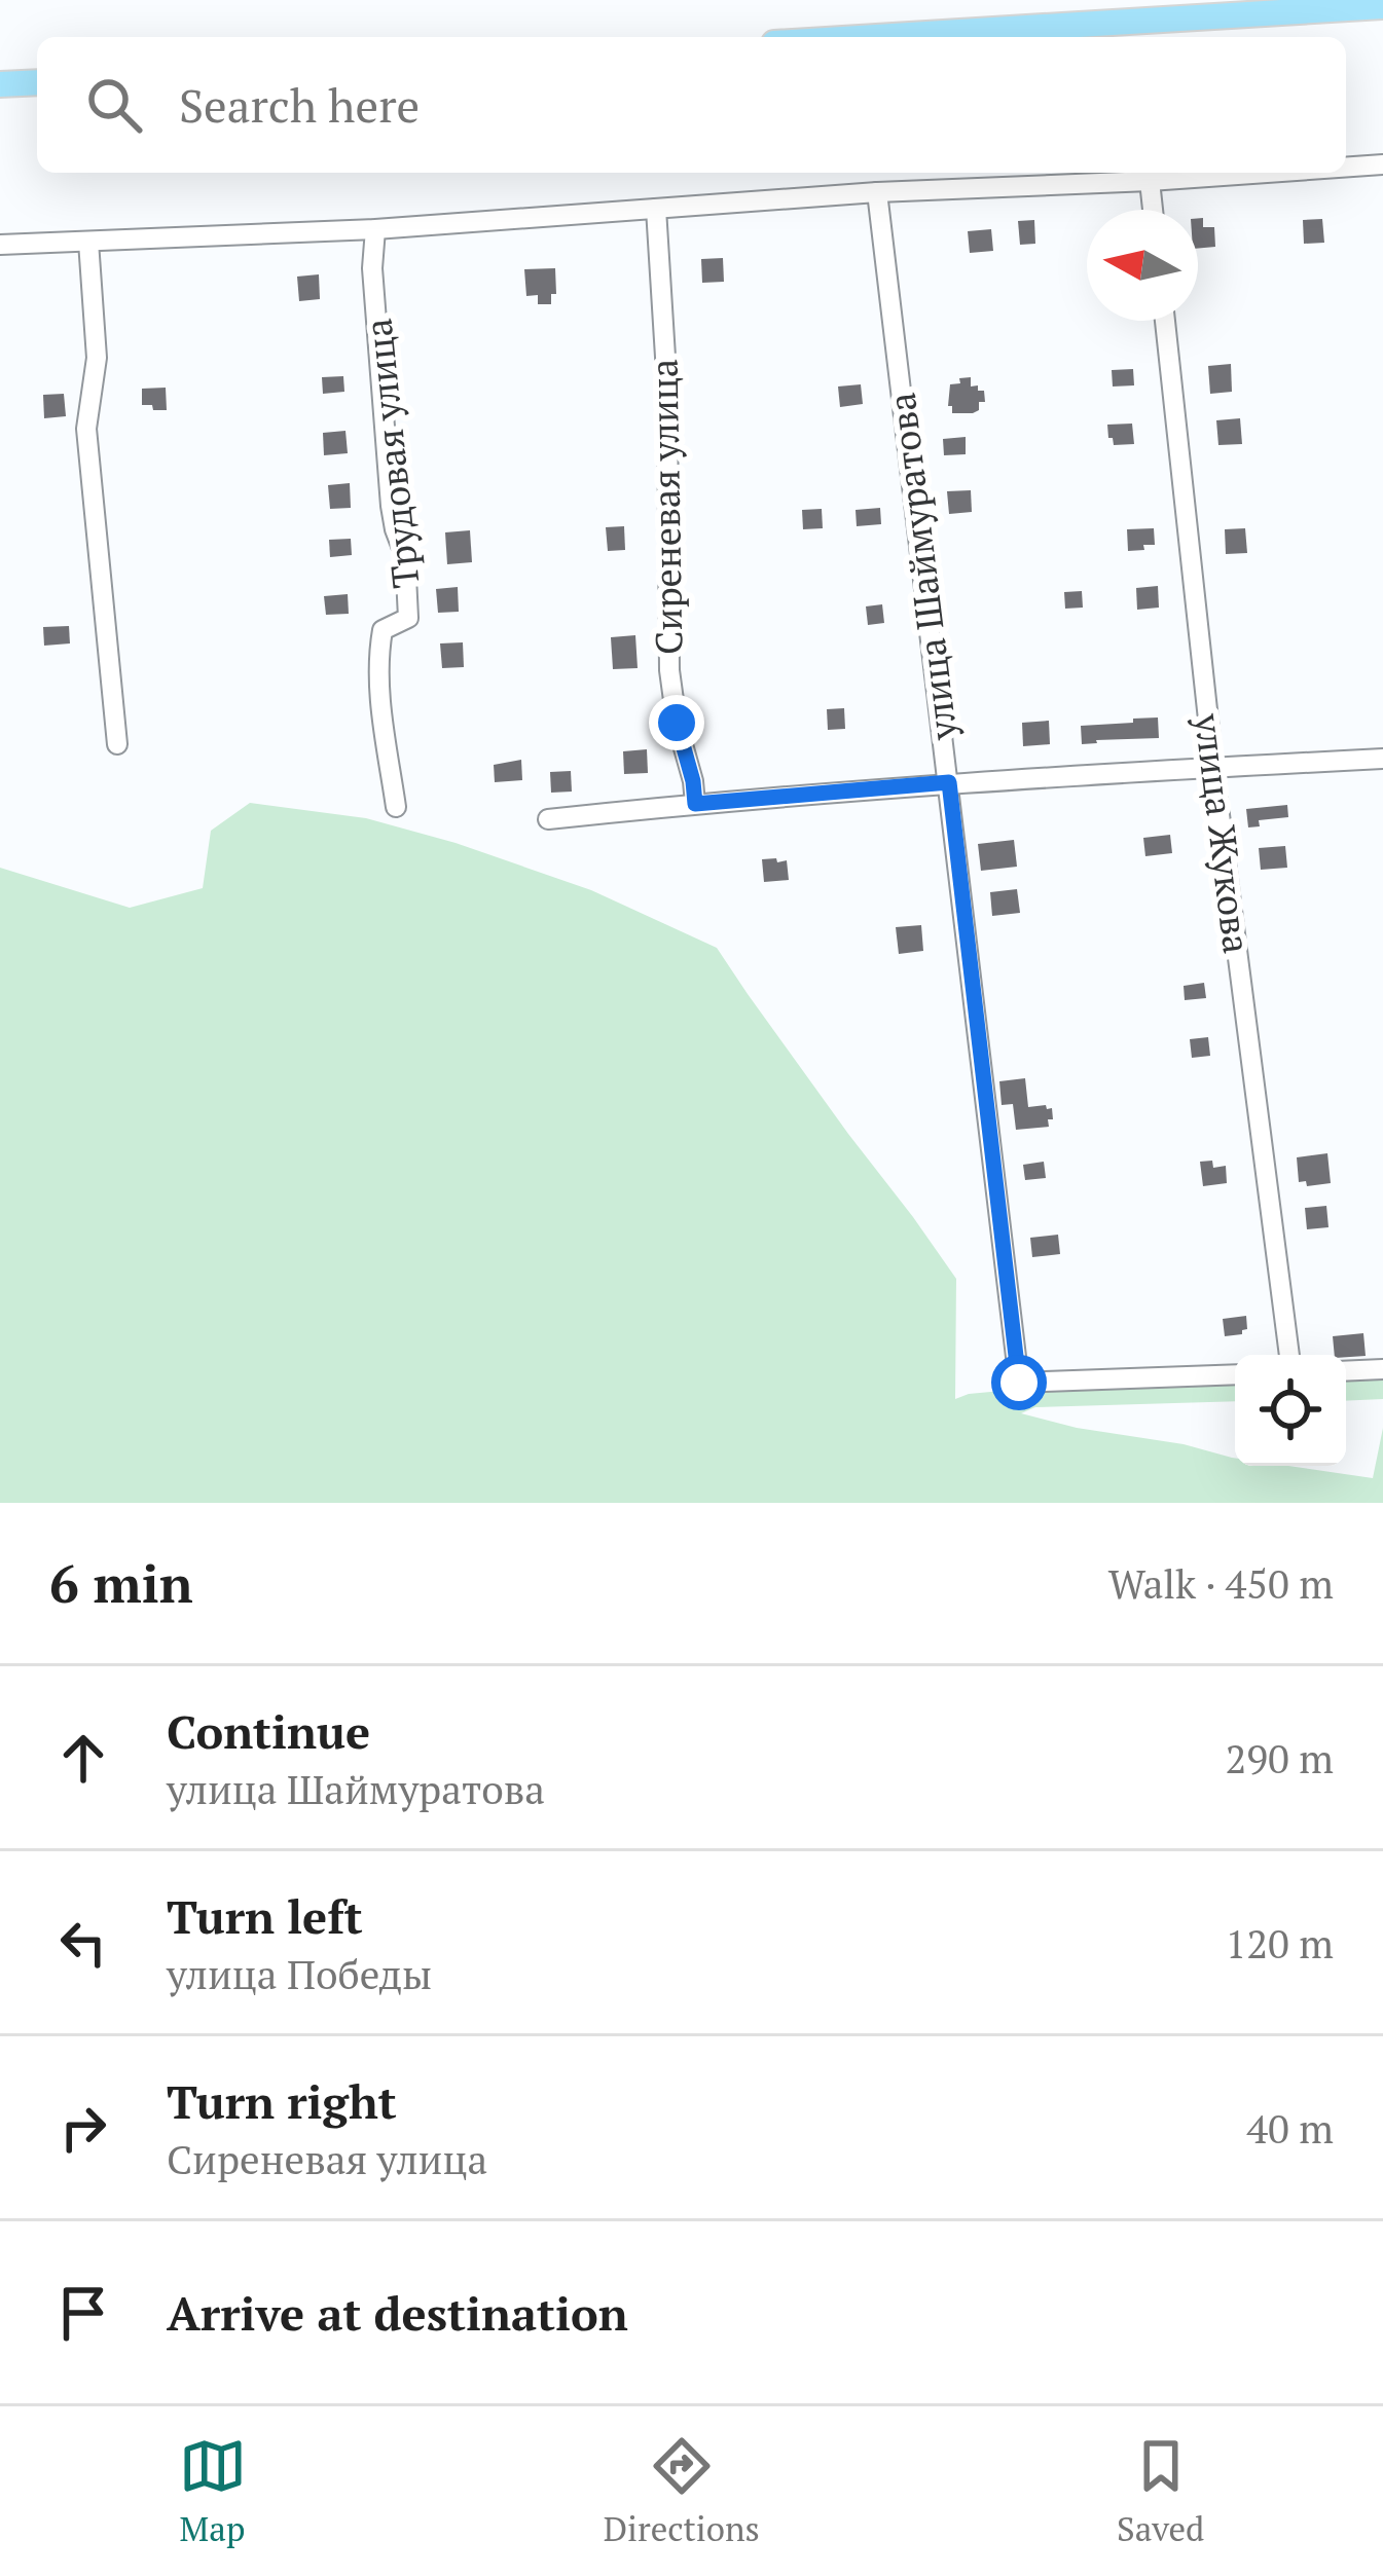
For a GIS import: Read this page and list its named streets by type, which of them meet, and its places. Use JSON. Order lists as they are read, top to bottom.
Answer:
{
  "streets": {
    "street": [
      "Трудовая улица",
      "Сиреневая улица",
      "улица Шаймуратова",
      "улица Жукова"
    ]
  },
  "north": "left",
  "page": {
    "search": "Search here",
    "heading": ["6 min", "Walk · 450 m"],
    "list": [
      ["Continue", "улица Шаймуратова", "290 m"],
      ["Turn left", "улица Победы", "120 m"],
      ["Turn right", "Сиреневая улица", "40 m"],
      "Arrive at destination"
    ],
    "nav": ["Map", "Directions", "Saved"]
  }
}
